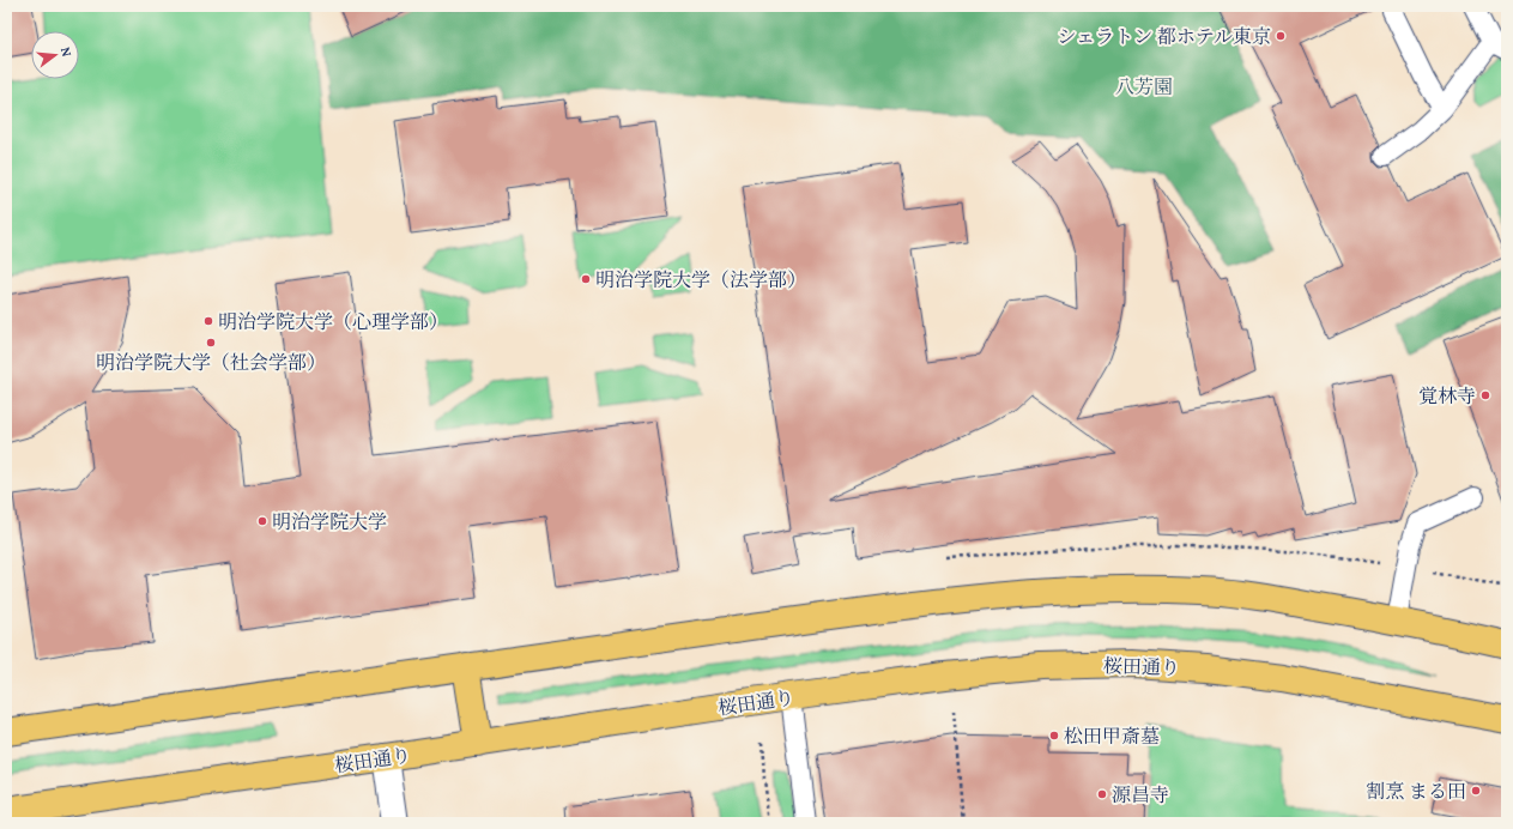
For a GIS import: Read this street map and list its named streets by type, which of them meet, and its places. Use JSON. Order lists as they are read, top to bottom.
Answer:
{
  "streets": {
    "highway": ["桜田通り"]
  },
  "parks": ["八芳園"],
  "places": [
    "シェラトン 都ホテル東京",
    "明治学院大学（法学部）",
    "明治学院大学（心理学部）",
    "明治学院大学（社会学部）",
    "覚林寺",
    "明治学院大学",
    "松田甲斎墓",
    "割烹 まる田",
    "源昌寺"
  ],
  "north": "right"
}
